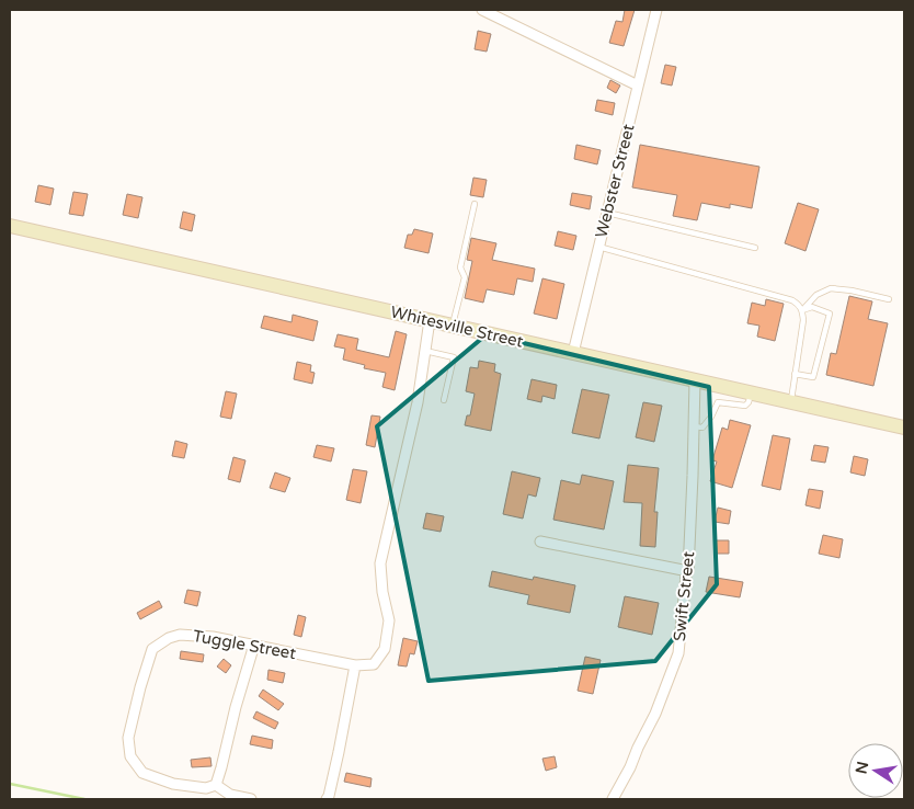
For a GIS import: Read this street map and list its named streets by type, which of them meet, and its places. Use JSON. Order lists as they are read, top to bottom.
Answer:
{
  "streets": {
    "main road": ["Whitesville Street"],
    "street": ["Webster Street", "Swift Street", "Tuggle Street"]
  },
  "crossings": [
    ["Webster Street", "Whitesville Street"],
    ["Whitesville Street", "Swift Street"]
  ],
  "north": "left"
}
